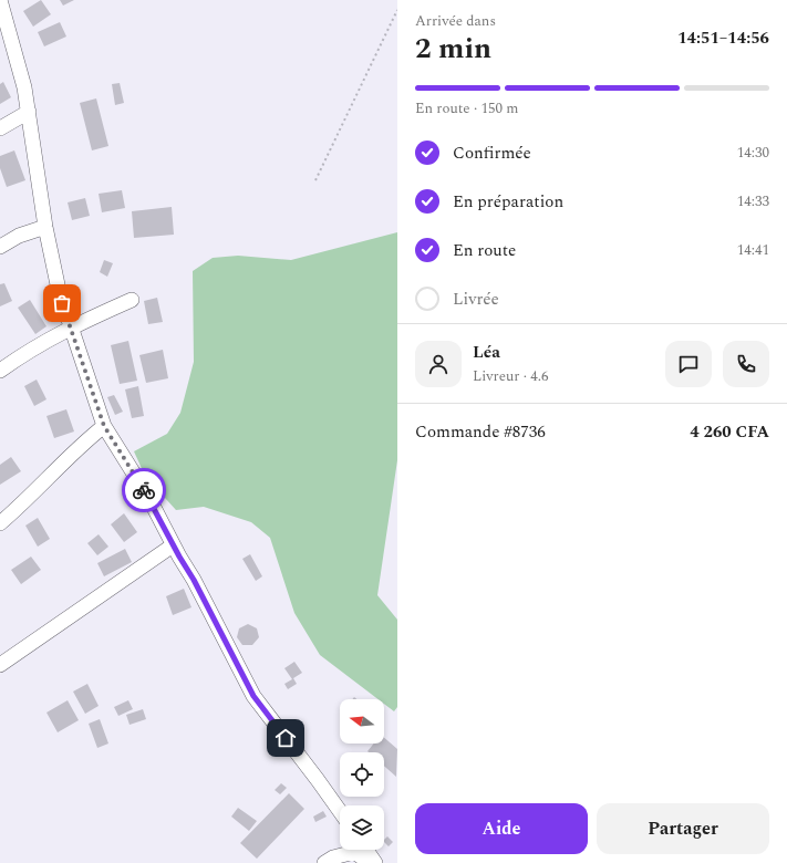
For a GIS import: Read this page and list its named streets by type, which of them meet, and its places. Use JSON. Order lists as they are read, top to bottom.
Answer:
{
  "north": "left",
  "page": {
    "heading": ["2 min", "Arrivée dans", "14:51–14:56"],
    "panel": [
      "Léa",
      "Livreur · 4.6",
      "Commande #8736",
      "4 260 CFA"
    ],
    "bar": "En route · 150 m",
    "list": [
      ["Confirmée", "14:30"],
      ["En préparation", "14:33"],
      ["En route", "14:41"],
      "Livrée"
    ],
    "buttons": ["Aide", "Partager"]
  }
}
